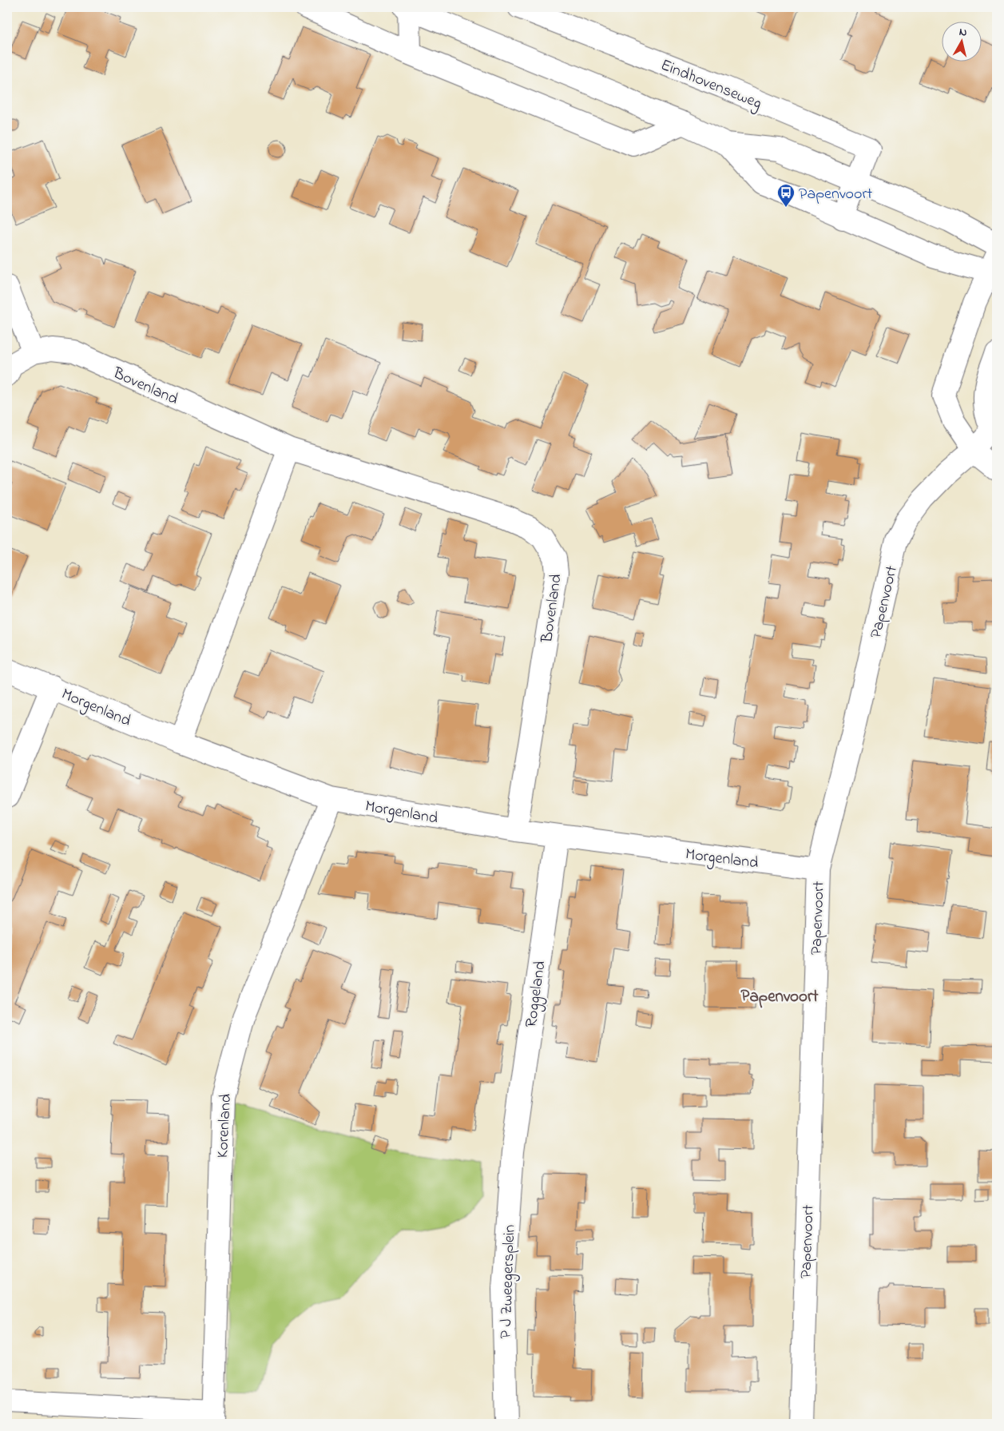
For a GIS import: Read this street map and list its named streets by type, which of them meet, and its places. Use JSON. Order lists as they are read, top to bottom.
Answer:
{
  "streets": {
    "street": [
      "Eindhovenseweg",
      "Bovenland",
      "Papenvoort",
      "Morgenland",
      "Roggeland",
      "Korenland",
      "P J Zweegersplein"
    ]
  },
  "crossings": [
    ["Bovenland", "Morgenland"],
    ["Papenvoort", "Morgenland"],
    ["Morgenland", "Roggeland"],
    ["Morgenland", "Korenland"],
    ["Roggeland", "P J Zweegersplein"]
  ],
  "districts": ["Papenvoort"],
  "places": {
    "bus stop": ["Papenvoort"]
  },
  "north": "top"
}
